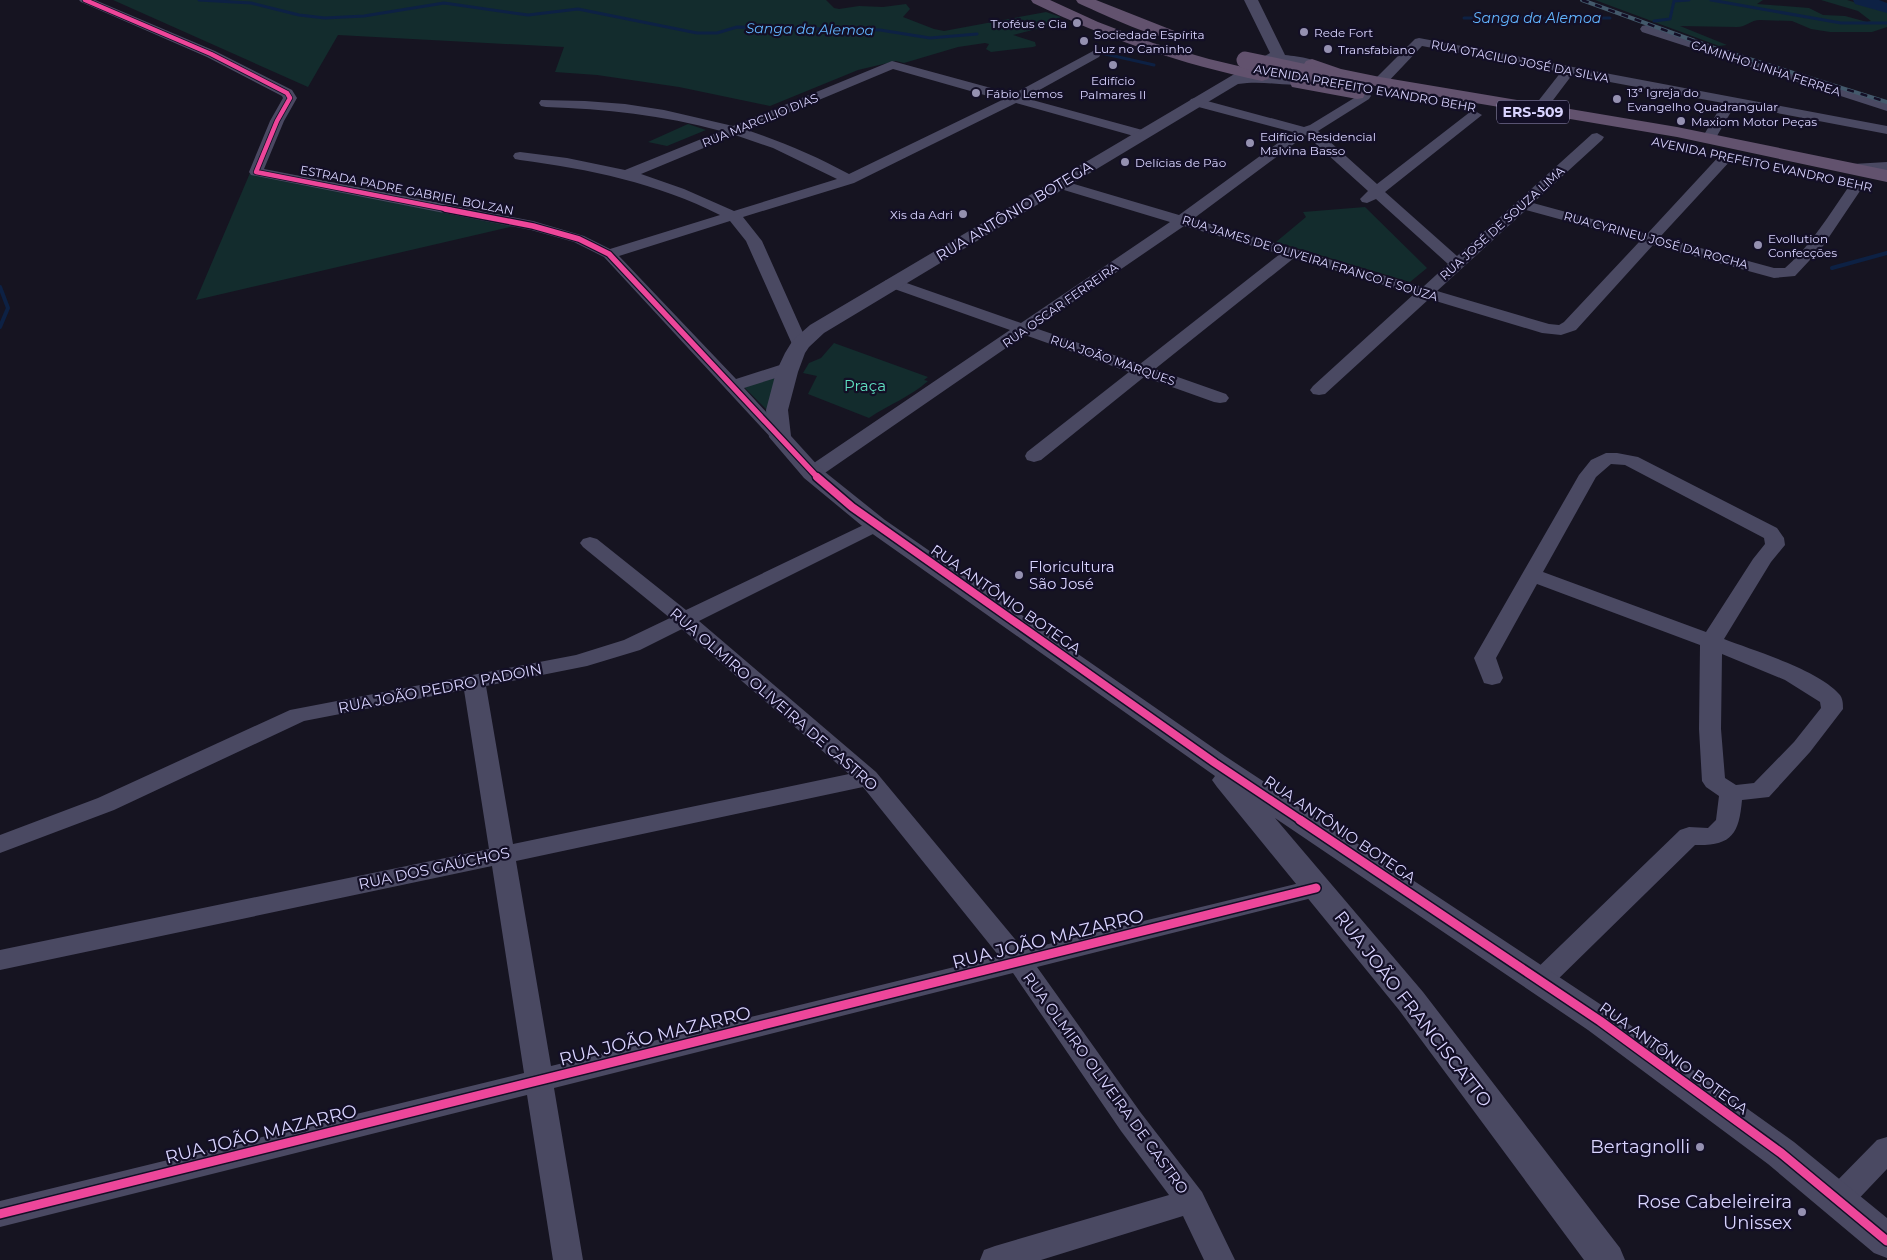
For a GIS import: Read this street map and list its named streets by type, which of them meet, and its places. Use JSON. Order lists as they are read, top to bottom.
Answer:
{
  "streets": {
    "highway": ["AVENIDA PREFEITO EVANDRO BEHR", "ERS-509"],
    "street": [
      "RUA OTACILIO JOSÉ DA SILVA",
      "CAMINHO LINHA FERREA",
      "RUA MARCILIO DIAS",
      "ESTRADA PADRE GABRIEL BOLZAN",
      "RUA ANTÔNIO BOTEGA",
      "RUA JOSÉ DE SOUZA LIMA",
      "RUA CYRINEU JOSÉ DA ROCHA",
      "RUA JAMES DE OLIVEIRA FRANCO E SOUZA",
      "RUA OSCAR FERREIRA",
      "RUA JOÃO MARQUES",
      "RUA JOÃO PEDRO PADOIN",
      "RUA OLMIRO OLIVEIRA DE CASTRO",
      "RUA DOS GAÚCHOS",
      "RUA JOÃO MAZARRO",
      "RUA JOÃO FRANCISCATTO"
    ]
  },
  "crossings": [
    ["RUA OTACILIO JOSÉ DA SILVA", "ERS-509"],
    ["AVENIDA PREFEITO EVANDRO BEHR", "ERS-509"],
    ["AVENIDA PREFEITO EVANDRO BEHR", "RUA ANTÔNIO BOTEGA"],
    ["AVENIDA PREFEITO EVANDRO BEHR", "RUA CYRINEU JOSÉ DA ROCHA"],
    ["ERS-509", "RUA ANTÔNIO BOTEGA"],
    ["ERS-509", "RUA JOSÉ DE SOUZA LIMA"],
    ["ERS-509", "RUA CYRINEU JOSÉ DA ROCHA"],
    ["ERS-509", "RUA OSCAR FERREIRA"],
    ["ESTRADA PADRE GABRIEL BOLZAN", "RUA ANTÔNIO BOTEGA"],
    ["RUA ANTÔNIO BOTEGA", "RUA JAMES DE OLIVEIRA FRANCO E SOUZA"],
    ["RUA ANTÔNIO BOTEGA", "RUA OSCAR FERREIRA"],
    ["RUA ANTÔNIO BOTEGA", "RUA JOÃO MARQUES"],
    ["RUA ANTÔNIO BOTEGA", "RUA JOÃO PEDRO PADOIN"],
    ["RUA ANTÔNIO BOTEGA", "RUA JOÃO FRANCISCATTO"],
    ["RUA JOSÉ DE SOUZA LIMA", "RUA CYRINEU JOSÉ DA ROCHA"],
    ["RUA JOSÉ DE SOUZA LIMA", "RUA JAMES DE OLIVEIRA FRANCO E SOUZA"],
    ["RUA CYRINEU JOSÉ DA ROCHA", "RUA JAMES DE OLIVEIRA FRANCO E SOUZA"],
    ["RUA JAMES DE OLIVEIRA FRANCO E SOUZA", "RUA OSCAR FERREIRA"],
    ["RUA OSCAR FERREIRA", "RUA JOÃO MARQUES"],
    ["RUA JOÃO PEDRO PADOIN", "RUA OLMIRO OLIVEIRA DE CASTRO"],
    ["RUA OLMIRO OLIVEIRA DE CASTRO", "RUA DOS GAÚCHOS"],
    ["RUA OLMIRO OLIVEIRA DE CASTRO", "RUA JOÃO MAZARRO"],
    ["RUA JOÃO MAZARRO", "RUA JOÃO FRANCISCATTO"]
  ],
  "water": ["Sanga da Alemoa"],
  "parks": ["Praça"],
  "places": [
    "Troféus e Cia",
    "Rede Fort",
    "Sociedade Espírita Luz no Caminho",
    "Transfabiano",
    "Edifício Palmares II",
    "Fábio Lemos",
    "13ª Igreja do Evangelho Quadrangular",
    "Maxiom Motor Peças",
    "Edifício Residencial Malvina Basso",
    "Delícias de Pão",
    "Xis da Adri",
    "Evollution Confecções",
    "Floricultura São José",
    "Bertagnolli",
    "Rose Cabeleireira Unissex"
  ]
}
